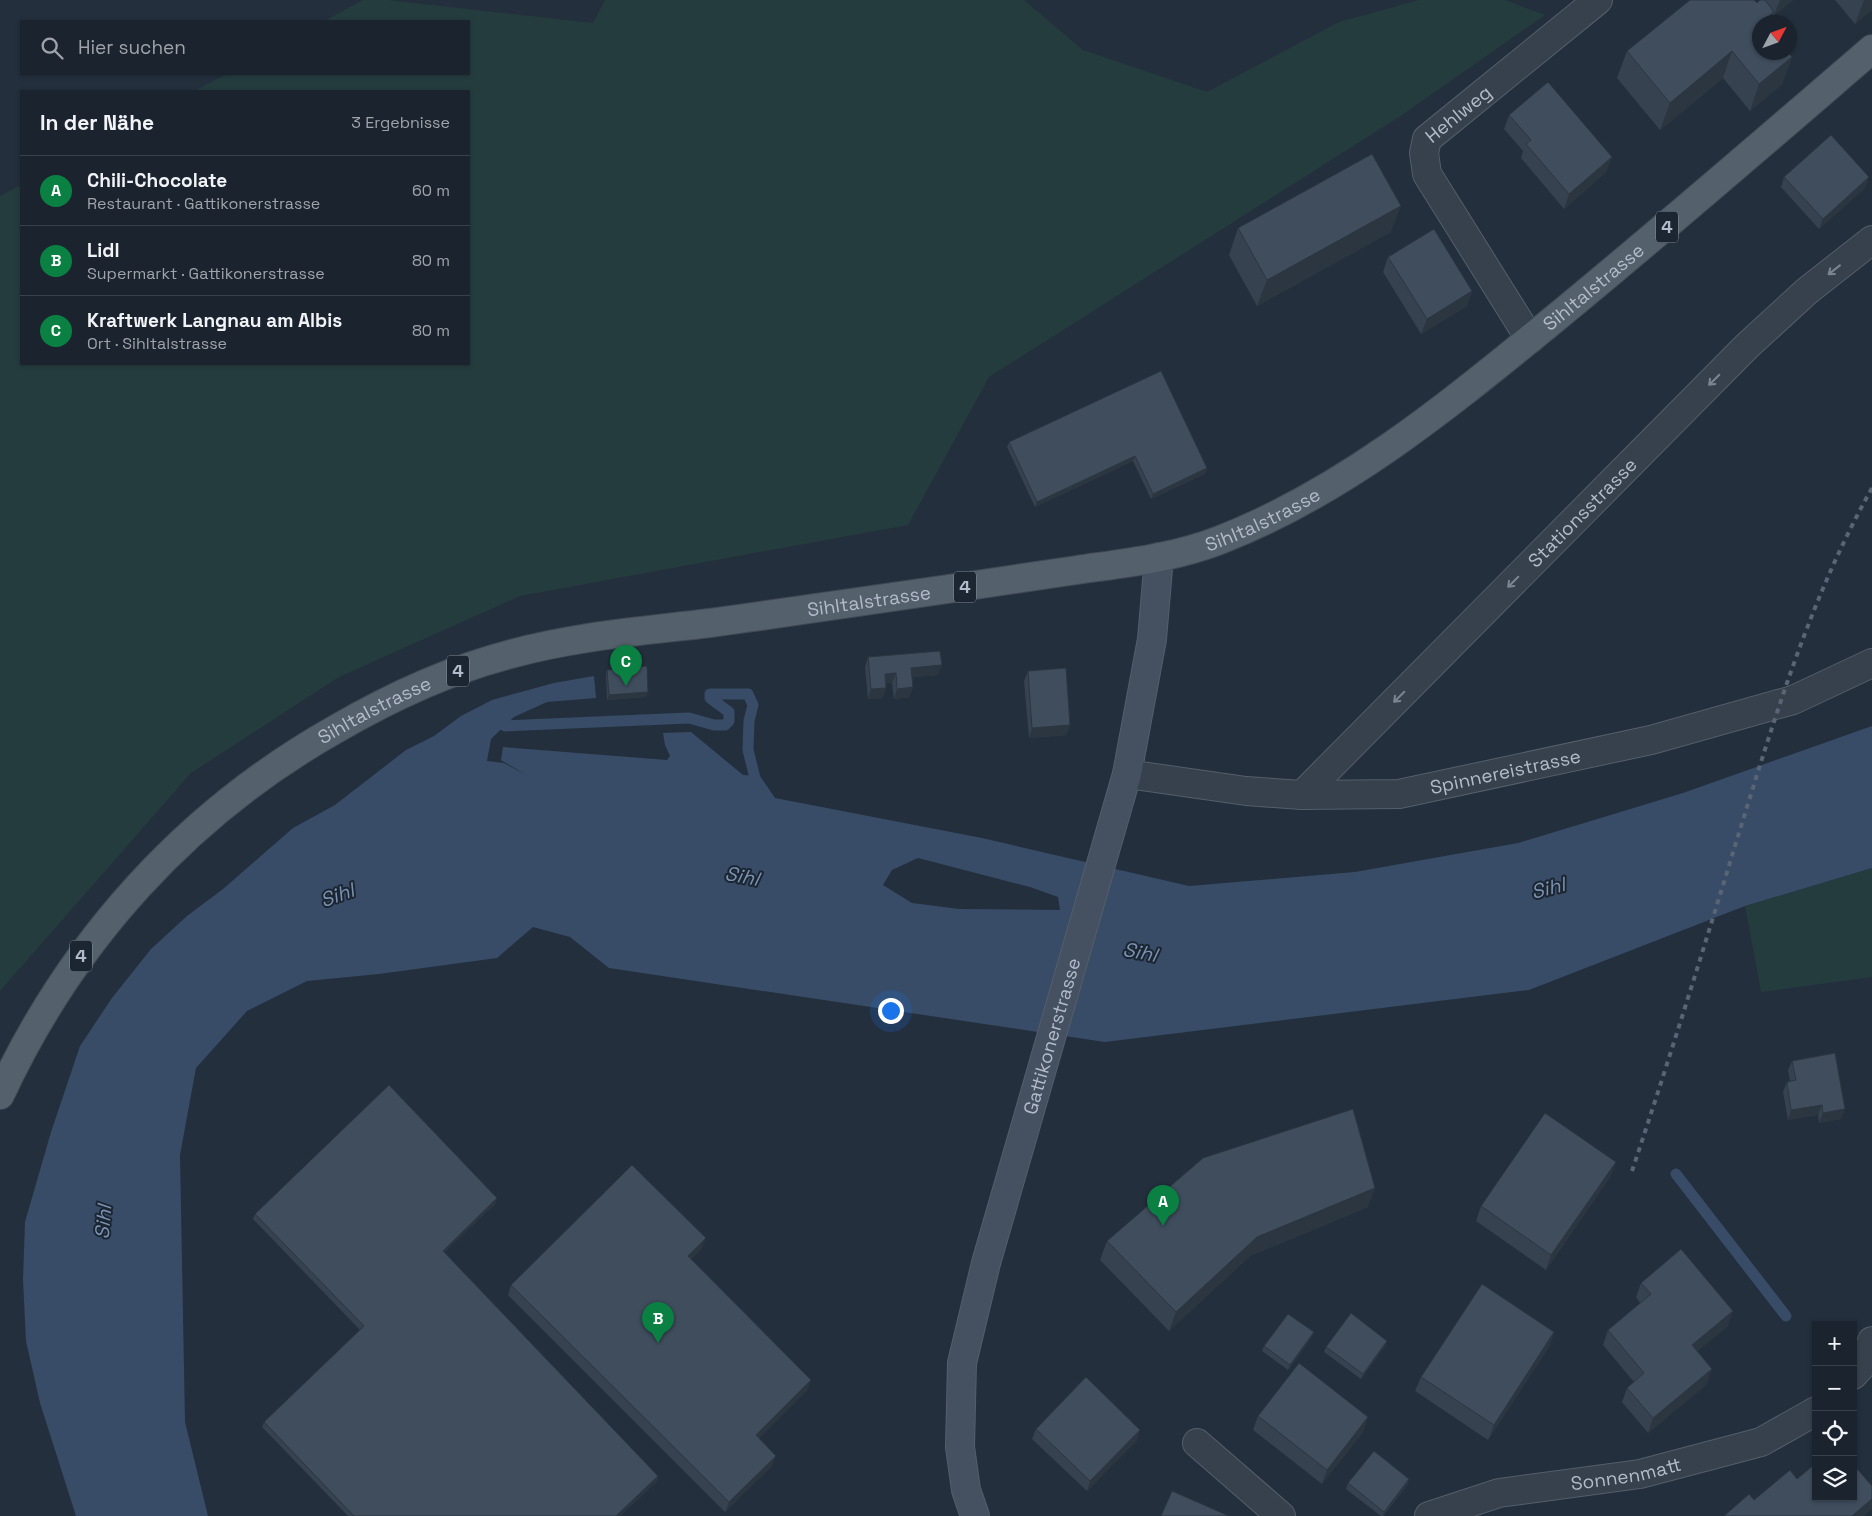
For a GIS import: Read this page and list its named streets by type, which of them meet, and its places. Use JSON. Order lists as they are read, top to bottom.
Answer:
{
  "streets": {
    "main road": ["4", "Sihltalstrasse", "Gattikonerstrasse"],
    "street": [
      "Hehlweg",
      "Stationsstrasse",
      "Spinnereistrasse",
      "Sonnenmatt"
    ]
  },
  "crossings": [
    ["Hehlweg", "Sihltalstrasse"],
    ["Sihltalstrasse", "Gattikonerstrasse"],
    ["Stationsstrasse", "Spinnereistrasse"],
    ["Spinnereistrasse", "Gattikonerstrasse"]
  ],
  "one_way": ["Stationsstrasse"],
  "water": ["Sihl"],
  "north": "top right",
  "page": {
    "search": "Hier suchen",
    "heading": ["In der Nähe", "3 Ergebnisse"],
    "list": [
      {
        "mark": "A",
        "name": "Chili-Chocolate",
        "note": "Restaurant · Gattikonerstrasse",
        "value": "60 m"
      },
      {
        "mark": "B",
        "name": "Lidl",
        "note": "Supermarkt · Gattikonerstrasse",
        "value": "80 m"
      },
      {
        "mark": "C",
        "name": "Kraftwerk Langnau am Albis",
        "note": "Ort · Sihltalstrasse",
        "value": "80 m"
      }
    ],
    "pins": ["C", "A", "B"],
    "map_buttons": ["+", "−"]
  }
}
